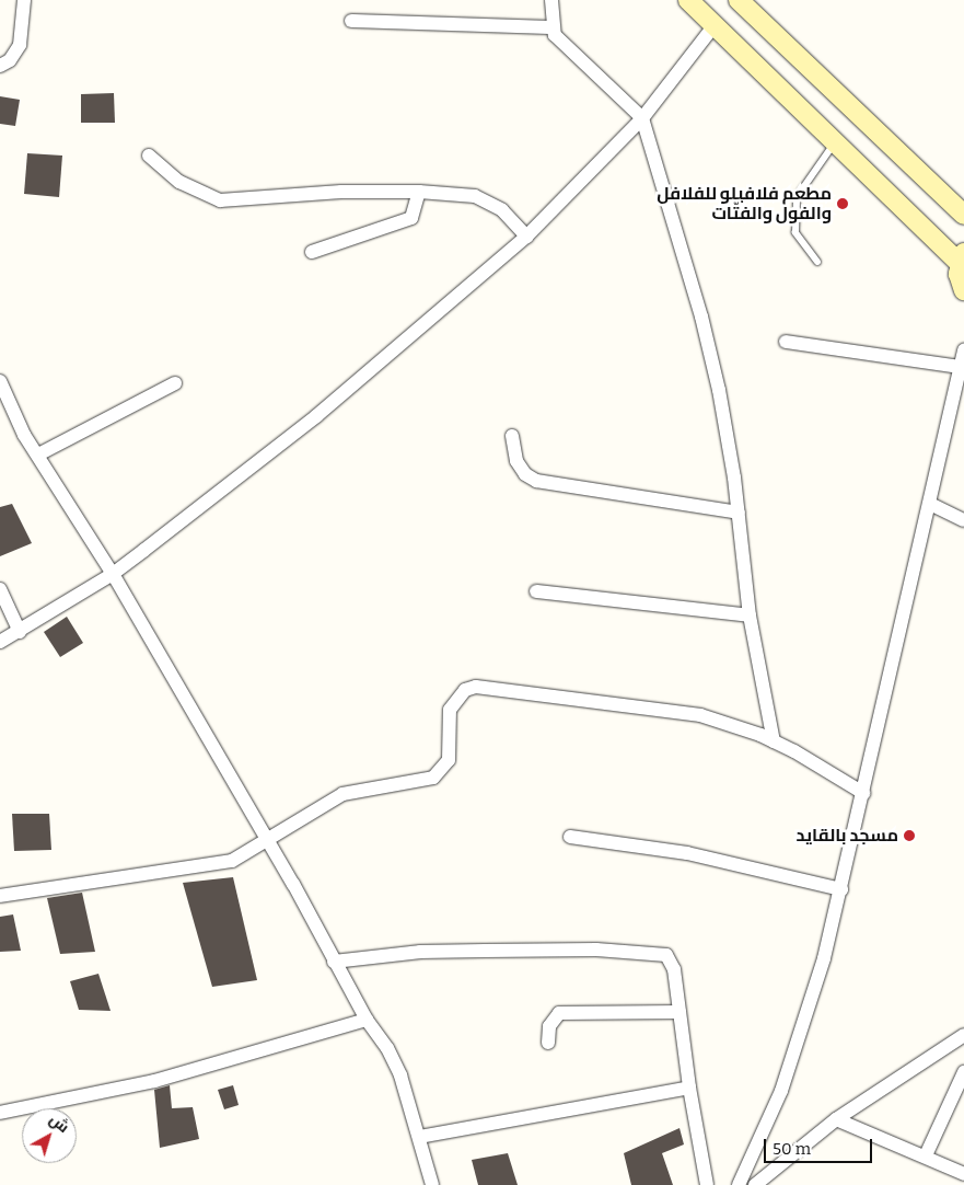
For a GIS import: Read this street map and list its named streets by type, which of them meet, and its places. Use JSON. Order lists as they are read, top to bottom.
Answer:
{
  "places": ["مطعم فلافيلو للفلافل والفول والفتّات", "مسجد بالقايد"],
  "scale_bar": "50 m",
  "north": "top right"
}
